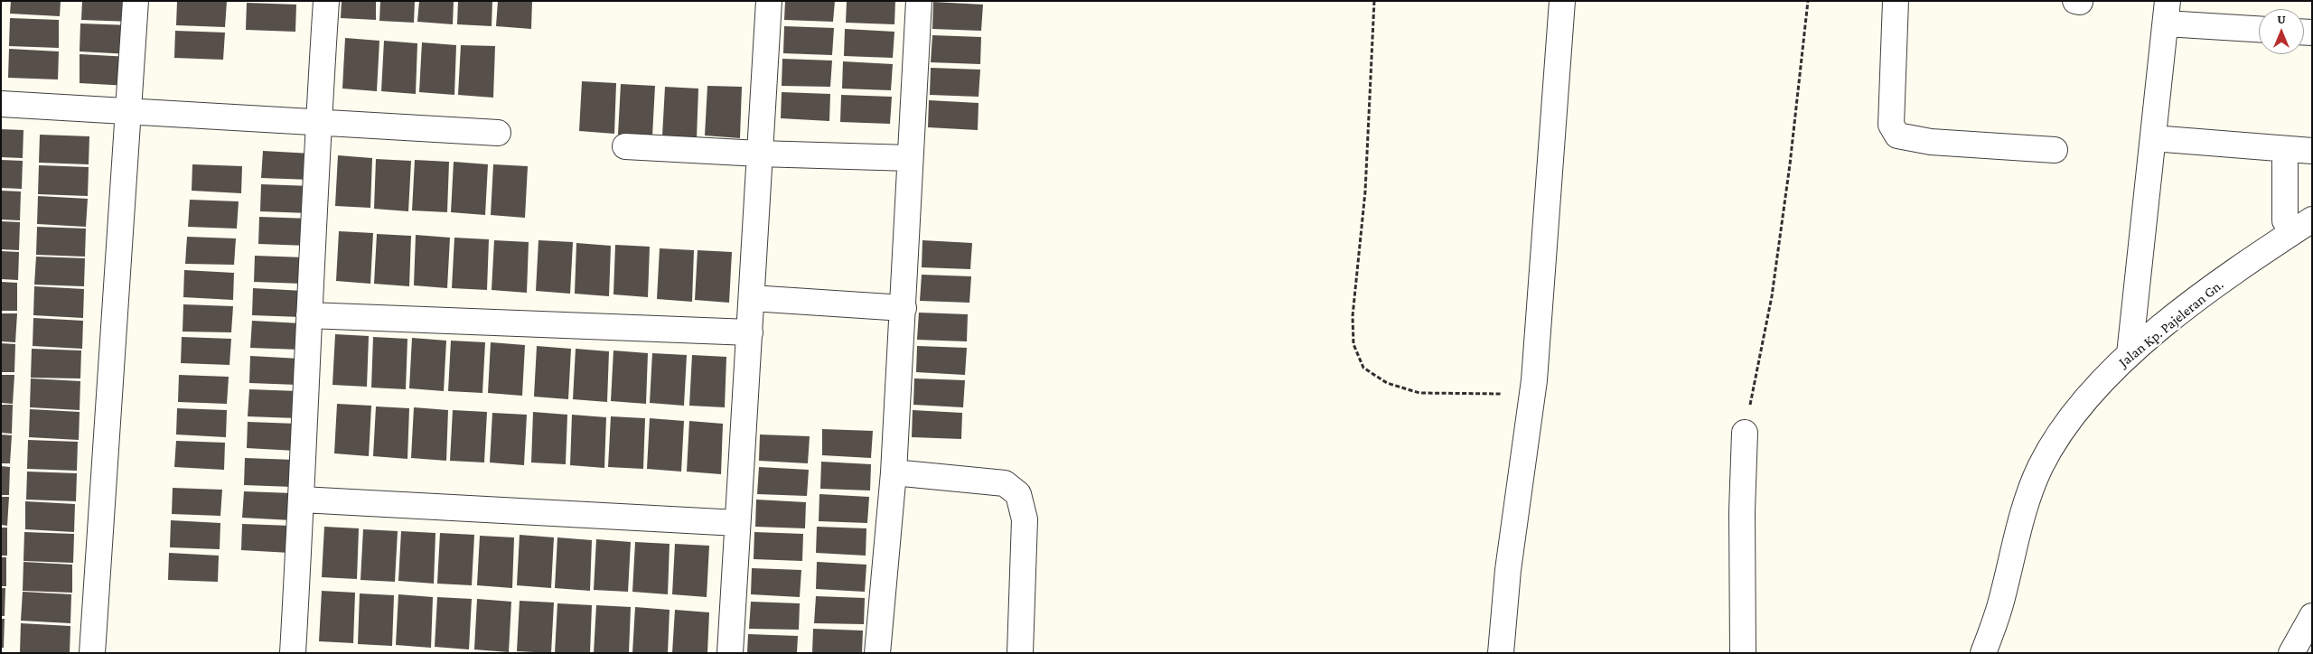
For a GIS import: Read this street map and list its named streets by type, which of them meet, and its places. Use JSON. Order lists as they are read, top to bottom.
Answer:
{
  "streets": {
    "street": ["Jalan Kp. Pajeleran Gn."]
  },
  "north": "top"
}
